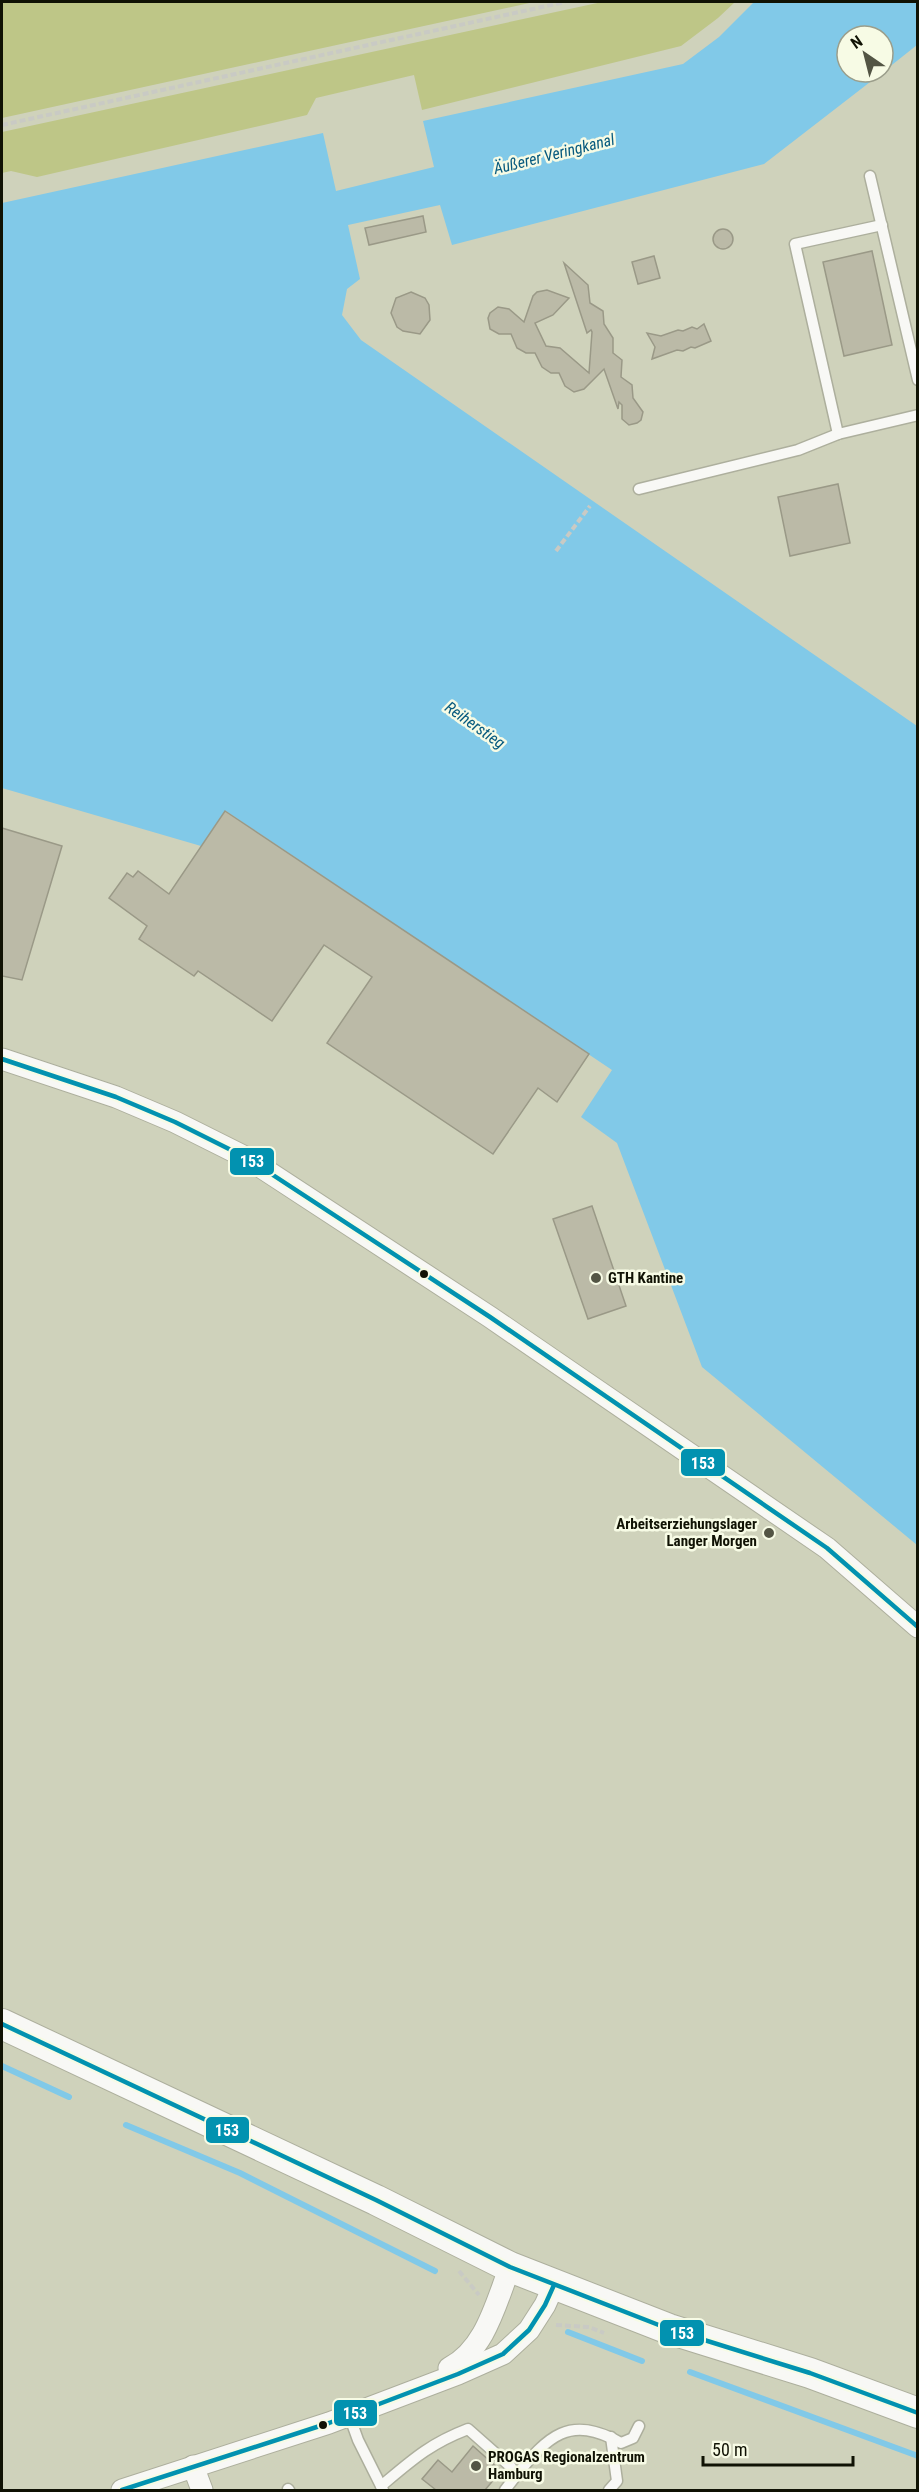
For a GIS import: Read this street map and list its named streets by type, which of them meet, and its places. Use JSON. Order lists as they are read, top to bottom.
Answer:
{
  "water": ["Äußerer Veringkanal", "Reiherstieg"],
  "places": ["GTH Kantine", "Arbeitserziehungslager Langer Morgen", "PROGAS Regionalzentrum Hamburg"],
  "lines": ["transit line 153"],
  "scale_bar": "50 m",
  "north": "top left"
}
